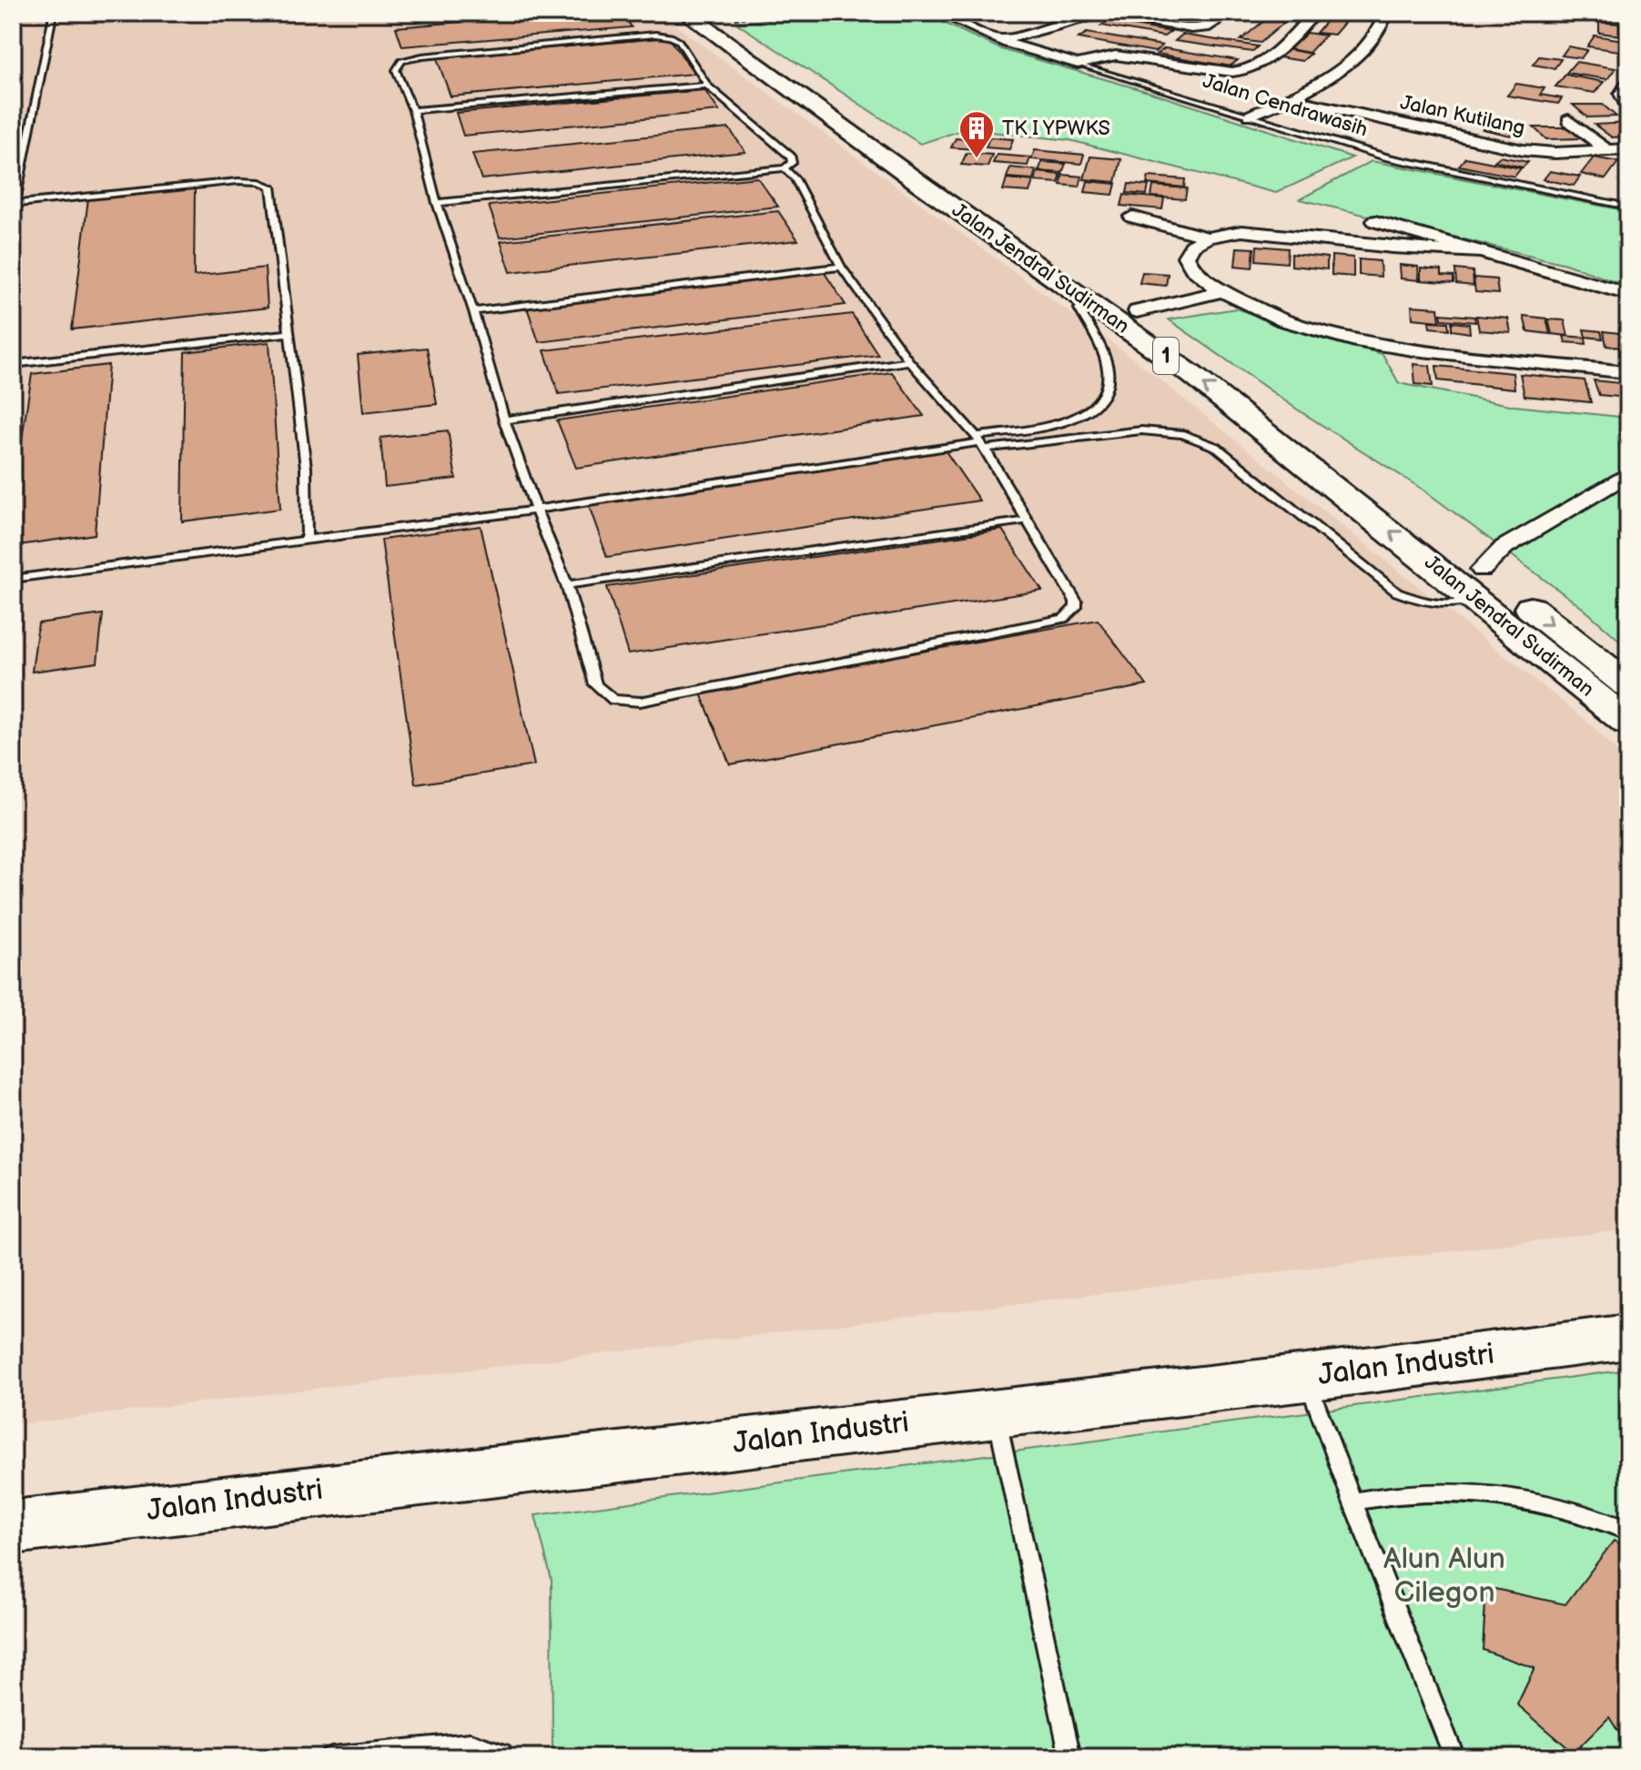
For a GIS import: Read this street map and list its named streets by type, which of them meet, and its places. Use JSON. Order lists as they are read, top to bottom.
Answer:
{
  "streets": {
    "highway": ["Jalan Jendral Sudirman", "1"],
    "street": ["Jalan Cendrawasih", "Jalan Kutilang", "Jalan Industri"]
  },
  "parks": ["Alun Alun Cilegon"],
  "places": {
    "building": ["TK I YPWKS"]
  }
}
